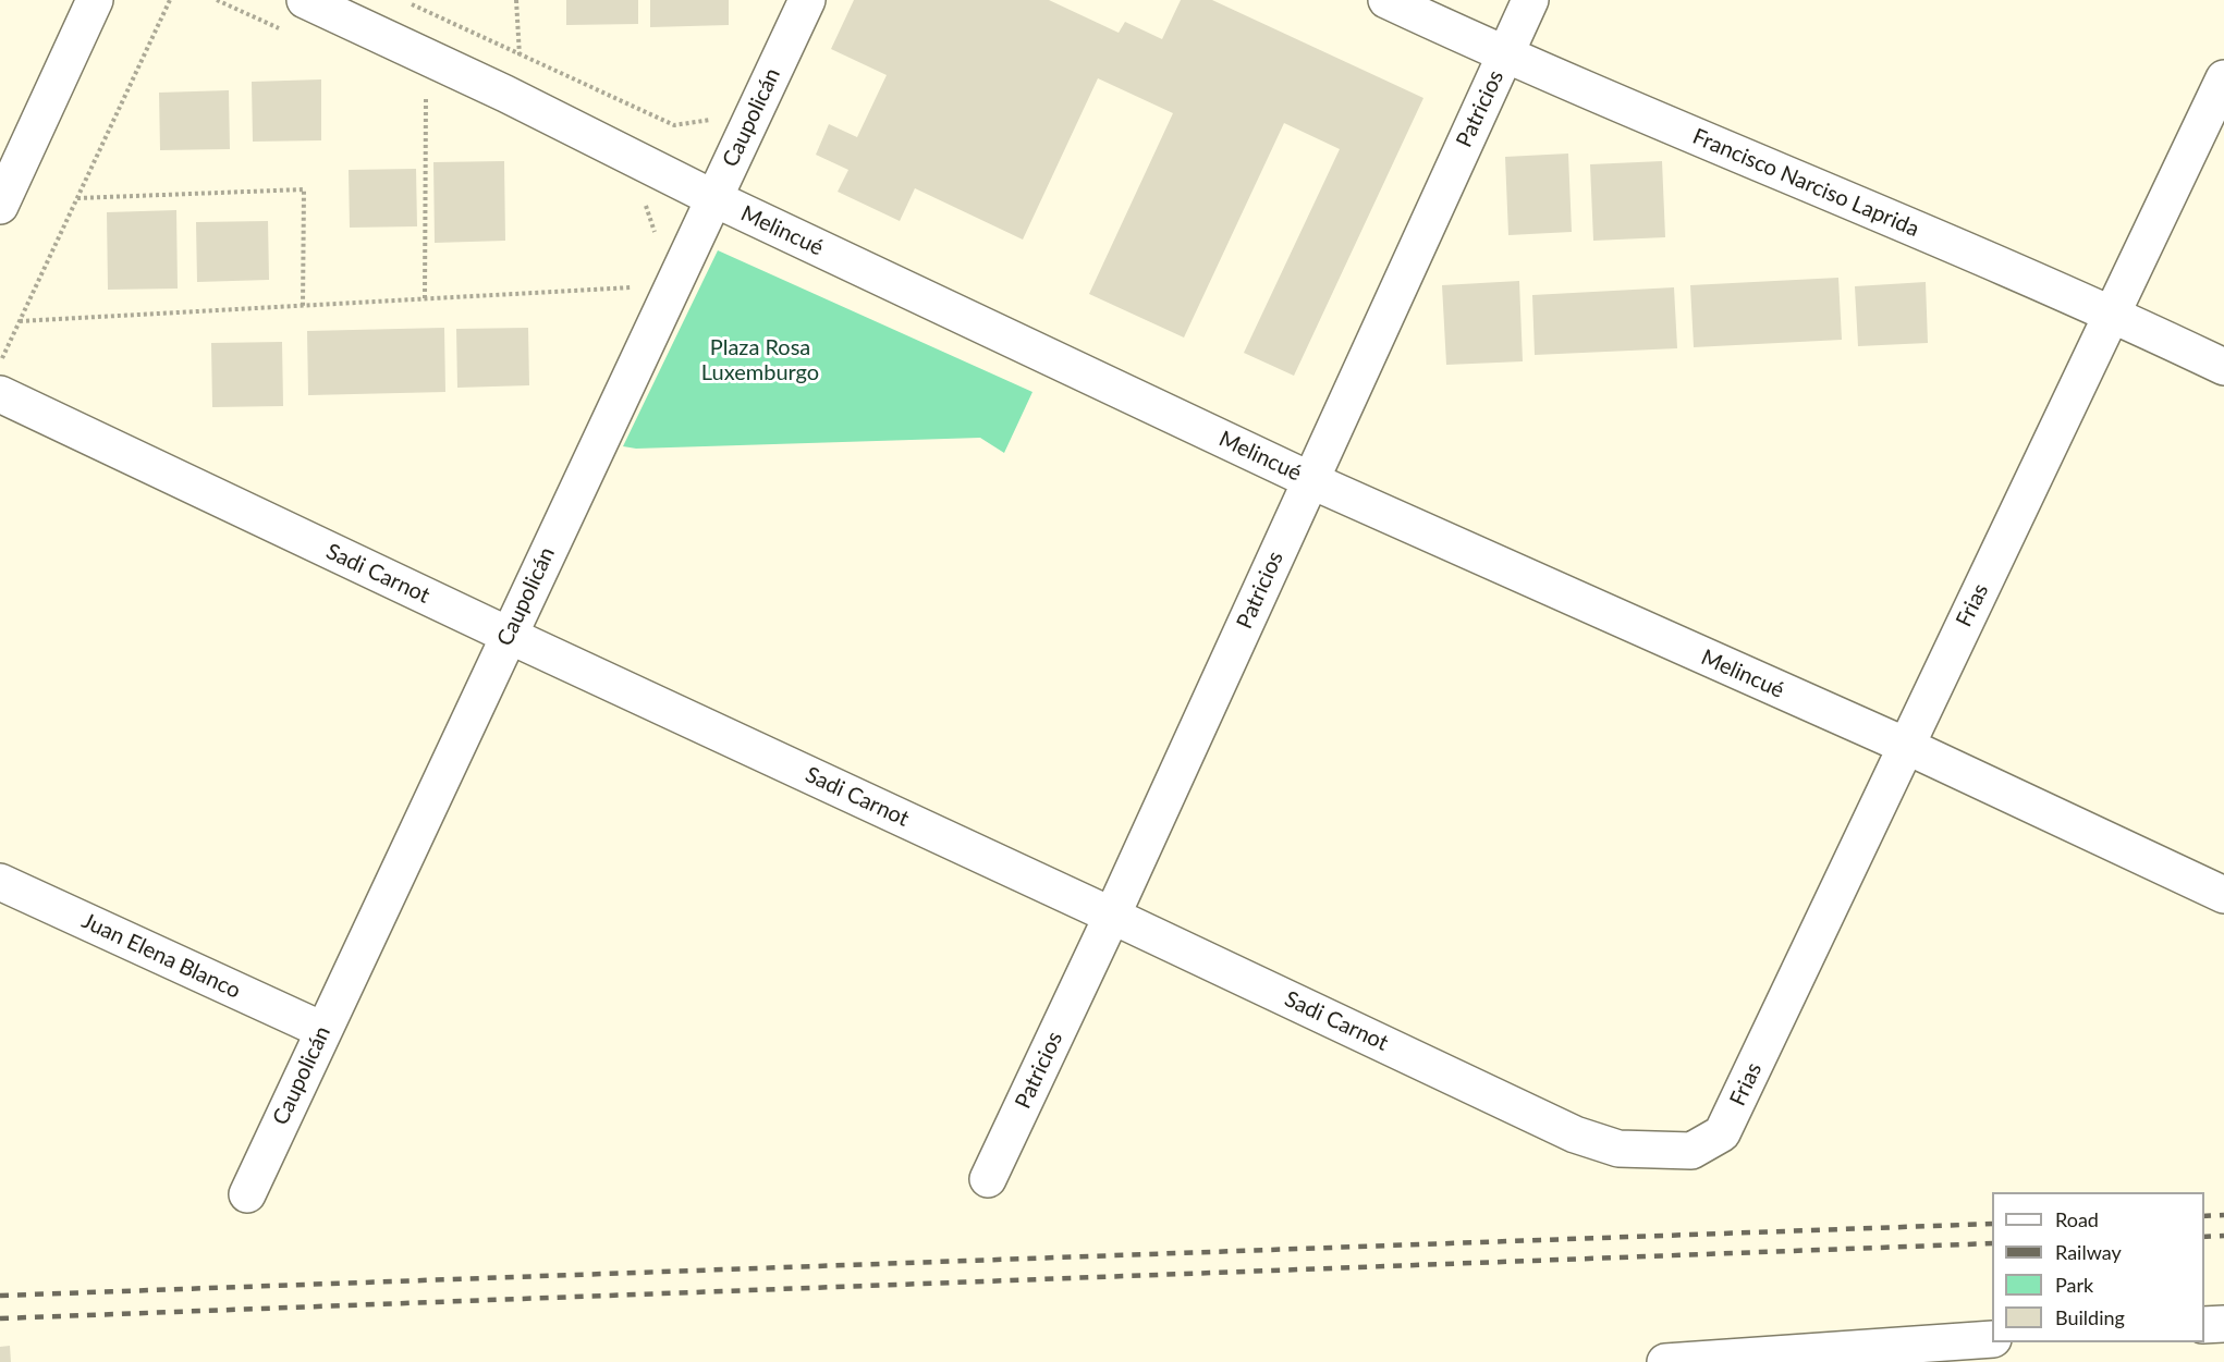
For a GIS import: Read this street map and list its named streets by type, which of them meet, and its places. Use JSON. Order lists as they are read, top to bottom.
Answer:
{
  "streets": {
    "street": [
      "Patricios",
      "Caupolicán",
      "Francisco Narciso Laprida",
      "Melincué",
      "Sadi Carnot",
      "Frias",
      "Juan Elena Blanco"
    ]
  },
  "crossings": [
    ["Patricios", "Francisco Narciso Laprida"],
    ["Patricios", "Melincué"],
    ["Patricios", "Sadi Carnot"],
    ["Caupolicán", "Melincué"],
    ["Caupolicán", "Sadi Carnot"],
    ["Caupolicán", "Juan Elena Blanco"],
    ["Francisco Narciso Laprida", "Frias"],
    ["Melincué", "Frias"],
    ["Sadi Carnot", "Frias"]
  ],
  "parks": ["Plaza Rosa Luxemburgo"],
  "legend": [
    "Road",
    "Railway",
    "Park",
    "Building"
  ]
}
